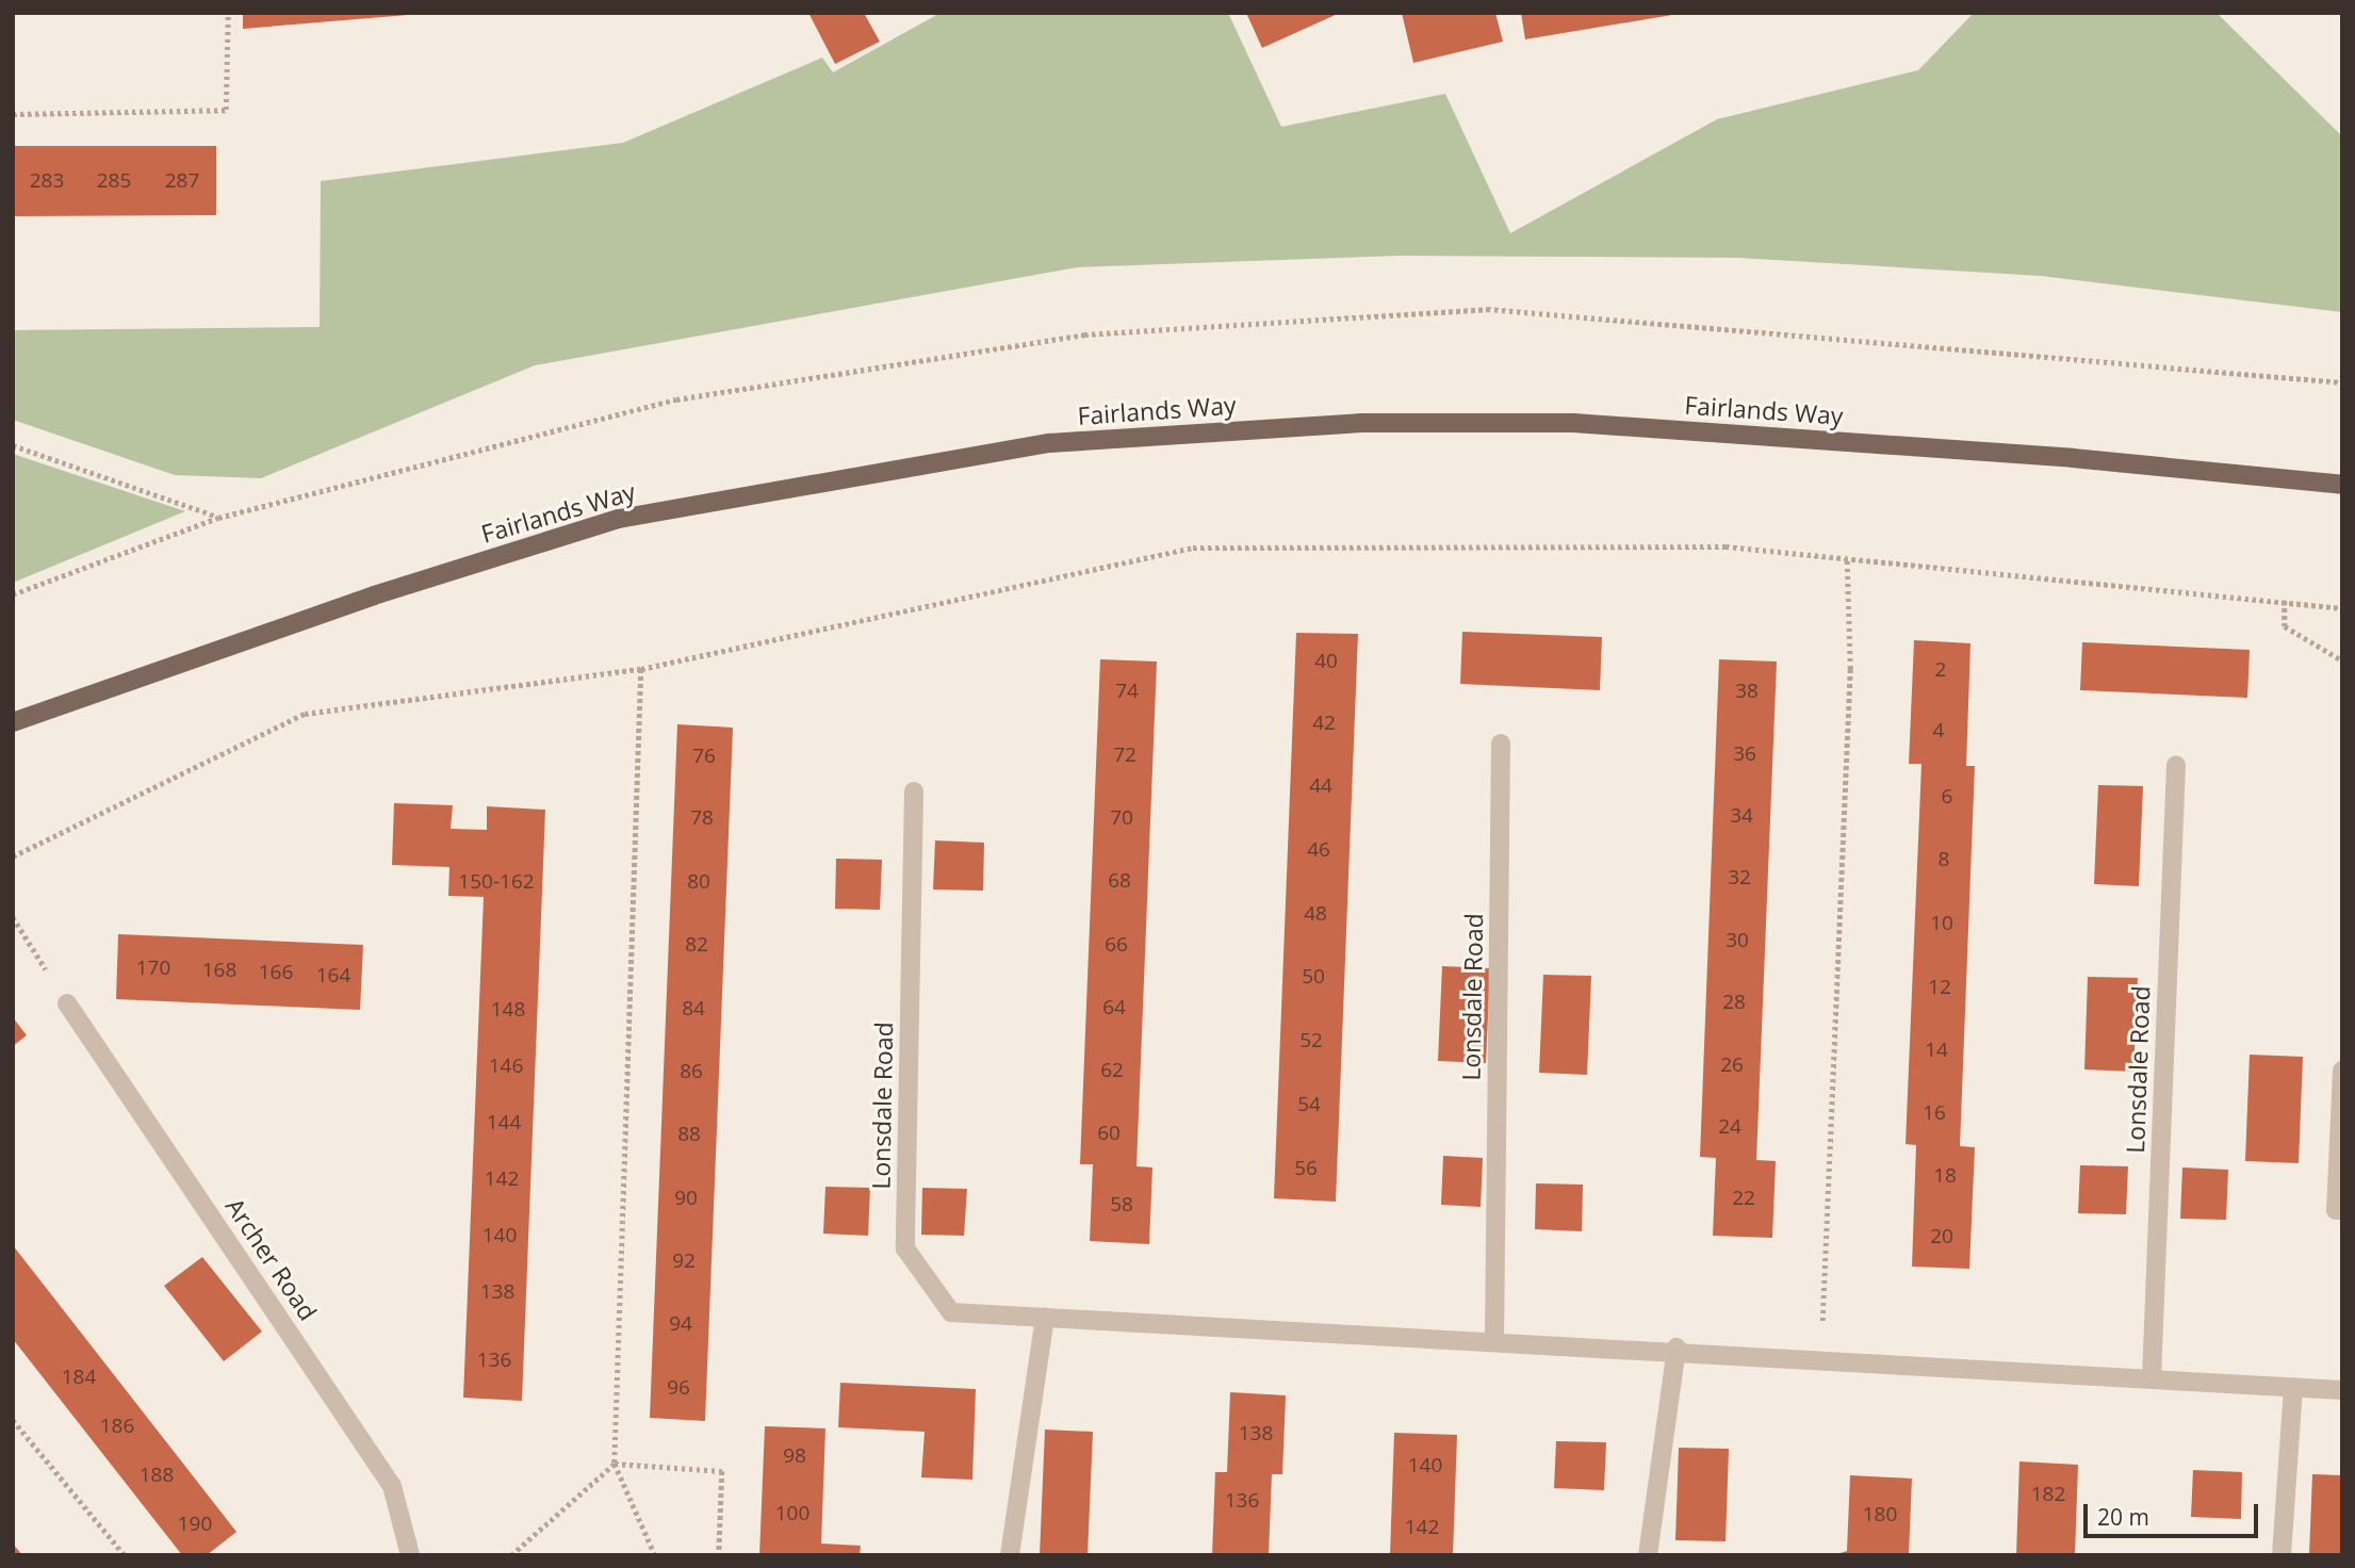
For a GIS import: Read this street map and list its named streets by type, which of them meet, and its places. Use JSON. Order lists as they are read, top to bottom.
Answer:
{
  "streets": {
    "main road": ["Fairlands Way"],
    "street": ["Lonsdale Road", "Archer Road"]
  },
  "house_numbers": [
    "283",
    "285",
    "287",
    "40",
    "2",
    "74",
    "38",
    "42",
    "4",
    "36",
    "72",
    "76",
    "44",
    "6",
    "34",
    "78",
    "70",
    "46",
    "8",
    "32",
    "68",
    "150-162",
    "80",
    "48",
    "10",
    "30",
    "82",
    "66",
    "170",
    "168",
    "166",
    "164",
    "50",
    "12",
    "28",
    "64",
    "84",
    "148",
    "52",
    "14",
    "26",
    "146",
    "62",
    "86",
    "54",
    "16",
    "144",
    "24",
    "60",
    "88",
    "56",
    "18",
    "142",
    "90",
    "22",
    "58",
    "140",
    "20",
    "92",
    "138",
    "94",
    "136",
    "184",
    "96",
    "186",
    "138",
    "98",
    "140",
    "188",
    "182",
    "136",
    "100",
    "180",
    "190",
    "142"
  ],
  "scale_bar": "20 m"
}
